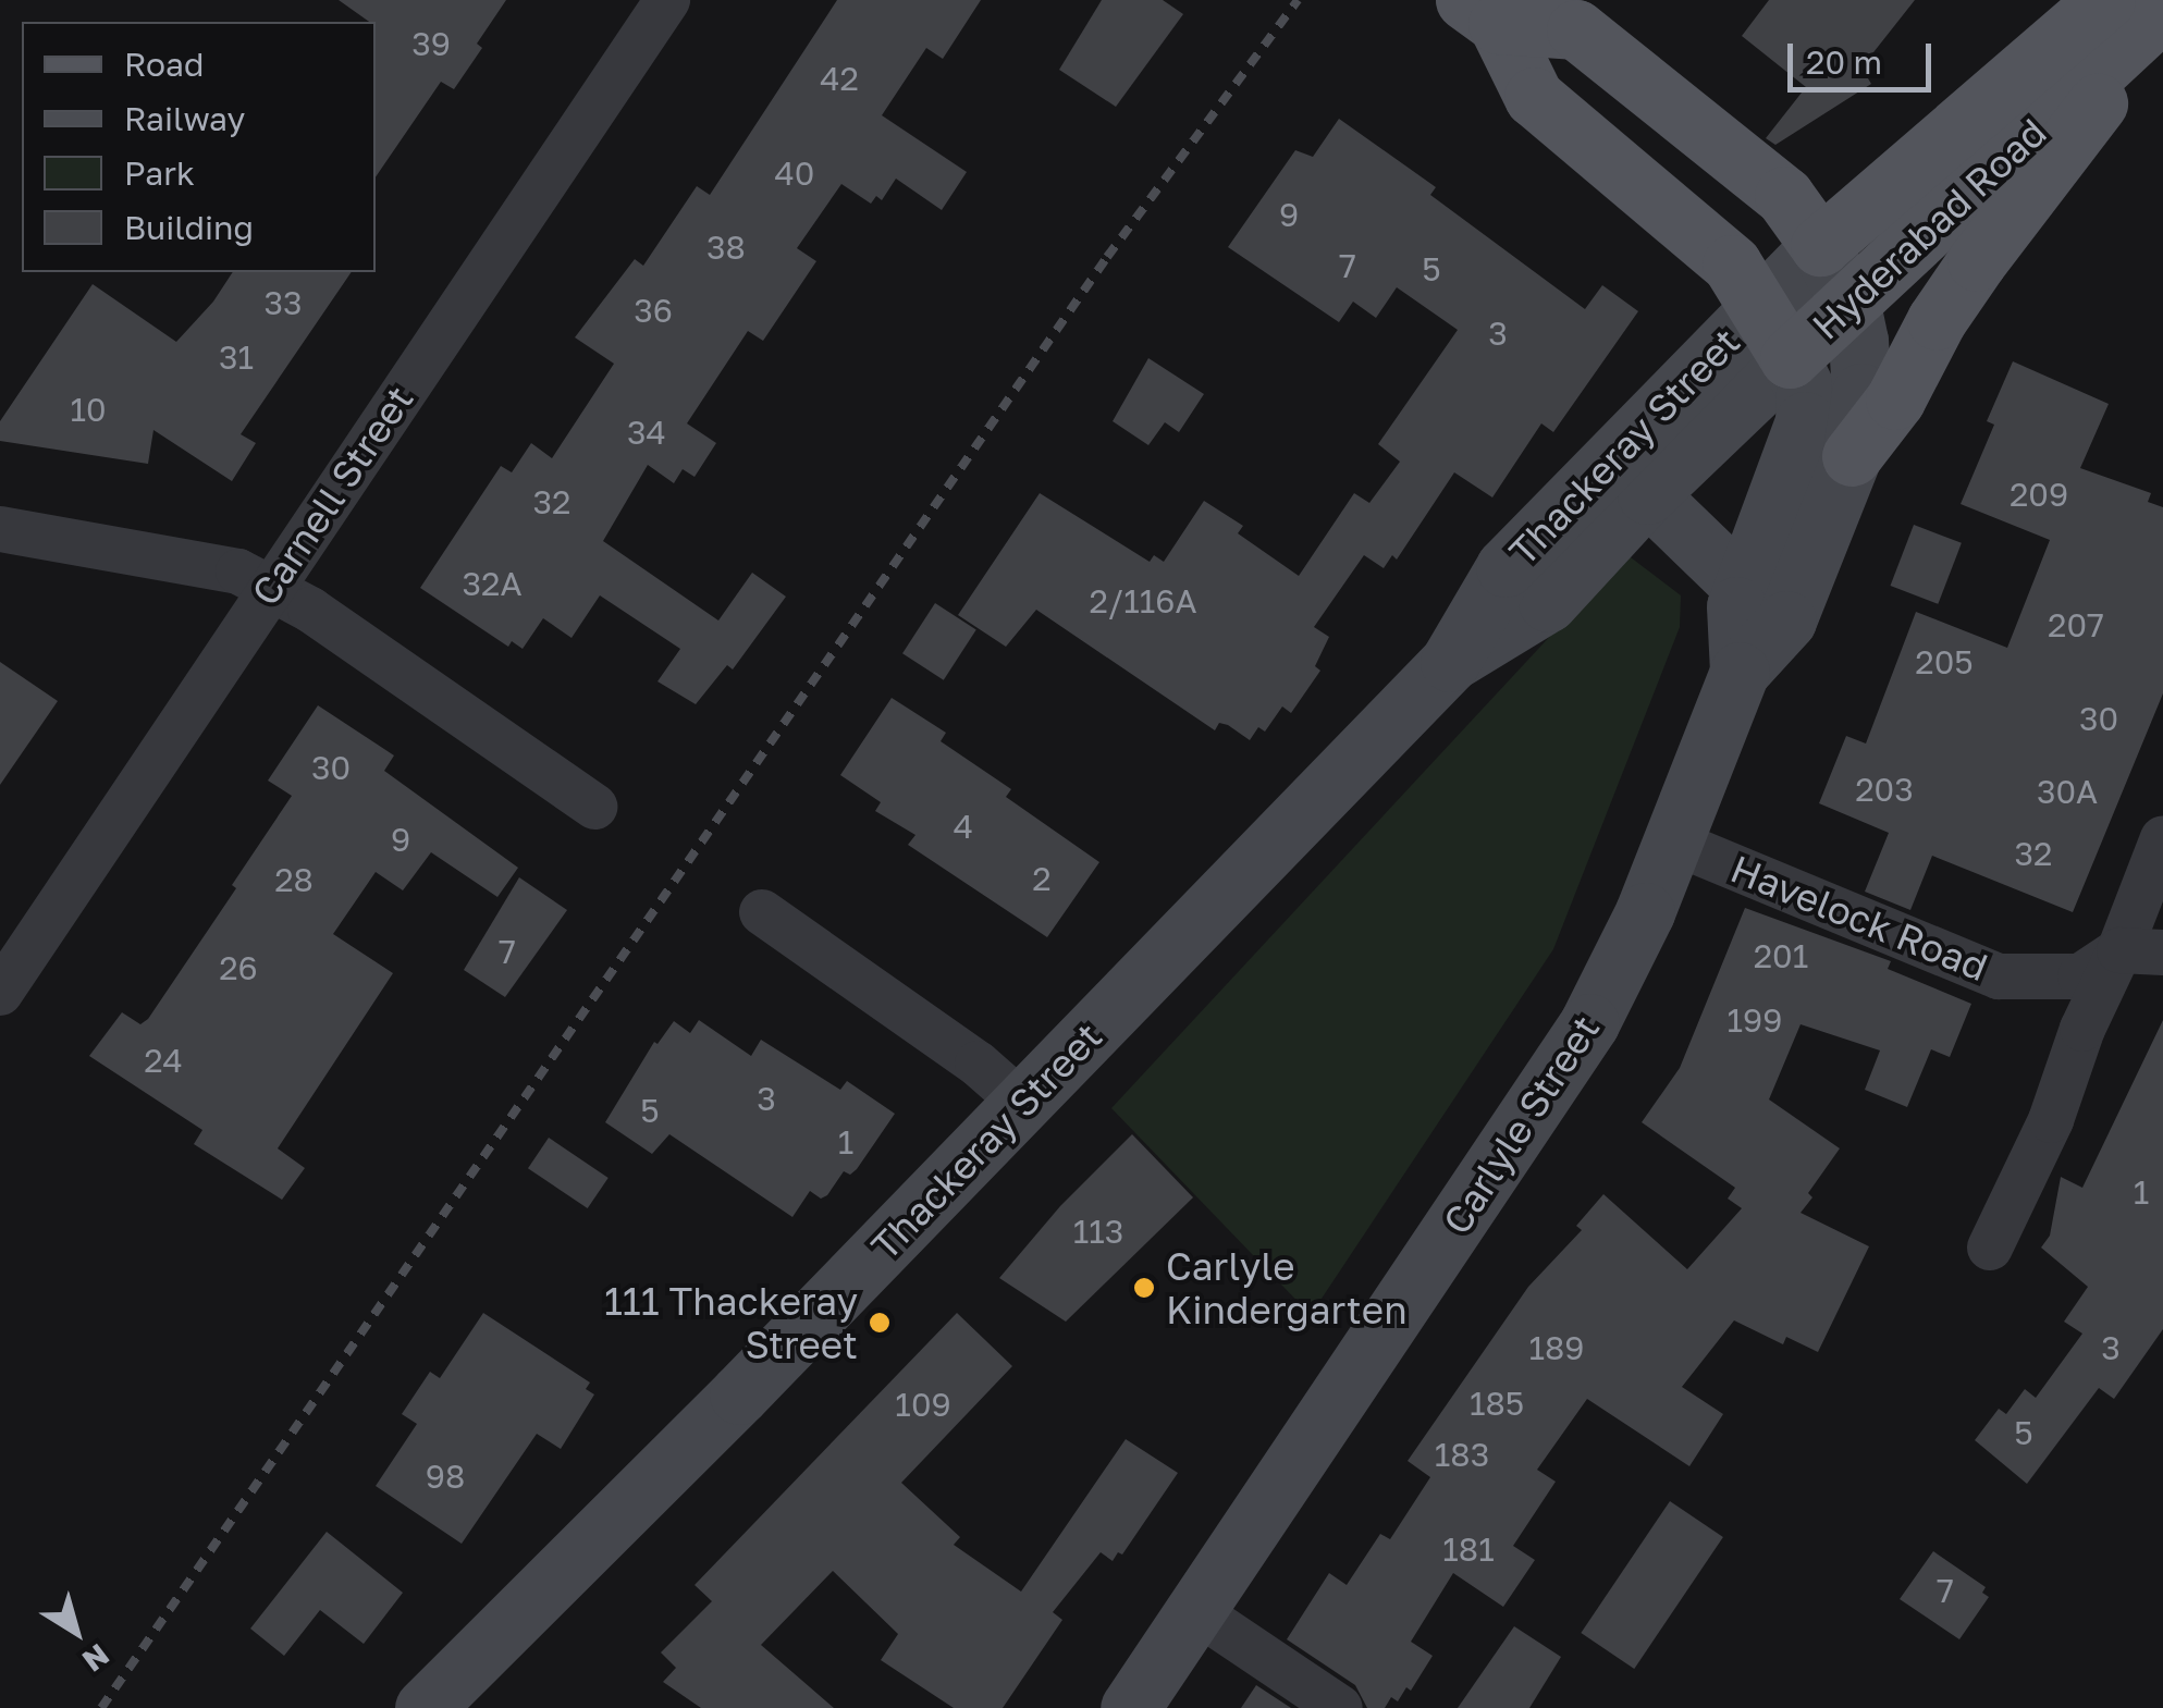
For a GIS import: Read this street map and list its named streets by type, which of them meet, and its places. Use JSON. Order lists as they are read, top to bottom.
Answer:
{
  "streets": {
    "main road": ["Hyderabad Road", "Thackeray Street", "Carlyle Street"],
    "street": ["Carnell Street", "Havelock Road"]
  },
  "crossings": [
    ["Hyderabad Road", "Thackeray Street"],
    ["Hyderabad Road", "Carlyle Street"],
    ["Thackeray Street", "Carlyle Street"],
    ["Havelock Road", "Carlyle Street"]
  ],
  "places": ["Carlyle Kindergarten", "111 Thackeray Street"],
  "house_numbers": [
    "39",
    "42",
    "40",
    "9",
    "38",
    "7",
    "5",
    "33",
    "36",
    "3",
    "31",
    "10",
    "34",
    "209",
    "32",
    "32A",
    "2/116A",
    "207",
    "205",
    "30",
    "30",
    "203",
    "30A",
    "4",
    "9",
    "32",
    "2",
    "28",
    "7",
    "201",
    "26",
    "199",
    "24",
    "3",
    "5",
    "1",
    "1",
    "113",
    "189",
    "3",
    "185",
    "109",
    "5",
    "183",
    "98",
    "181",
    "7"
  ],
  "legend": [
    "Road",
    "Railway",
    "Park",
    "Building"
  ],
  "scale_bar": "20 m",
  "north": "bottom right"
}
